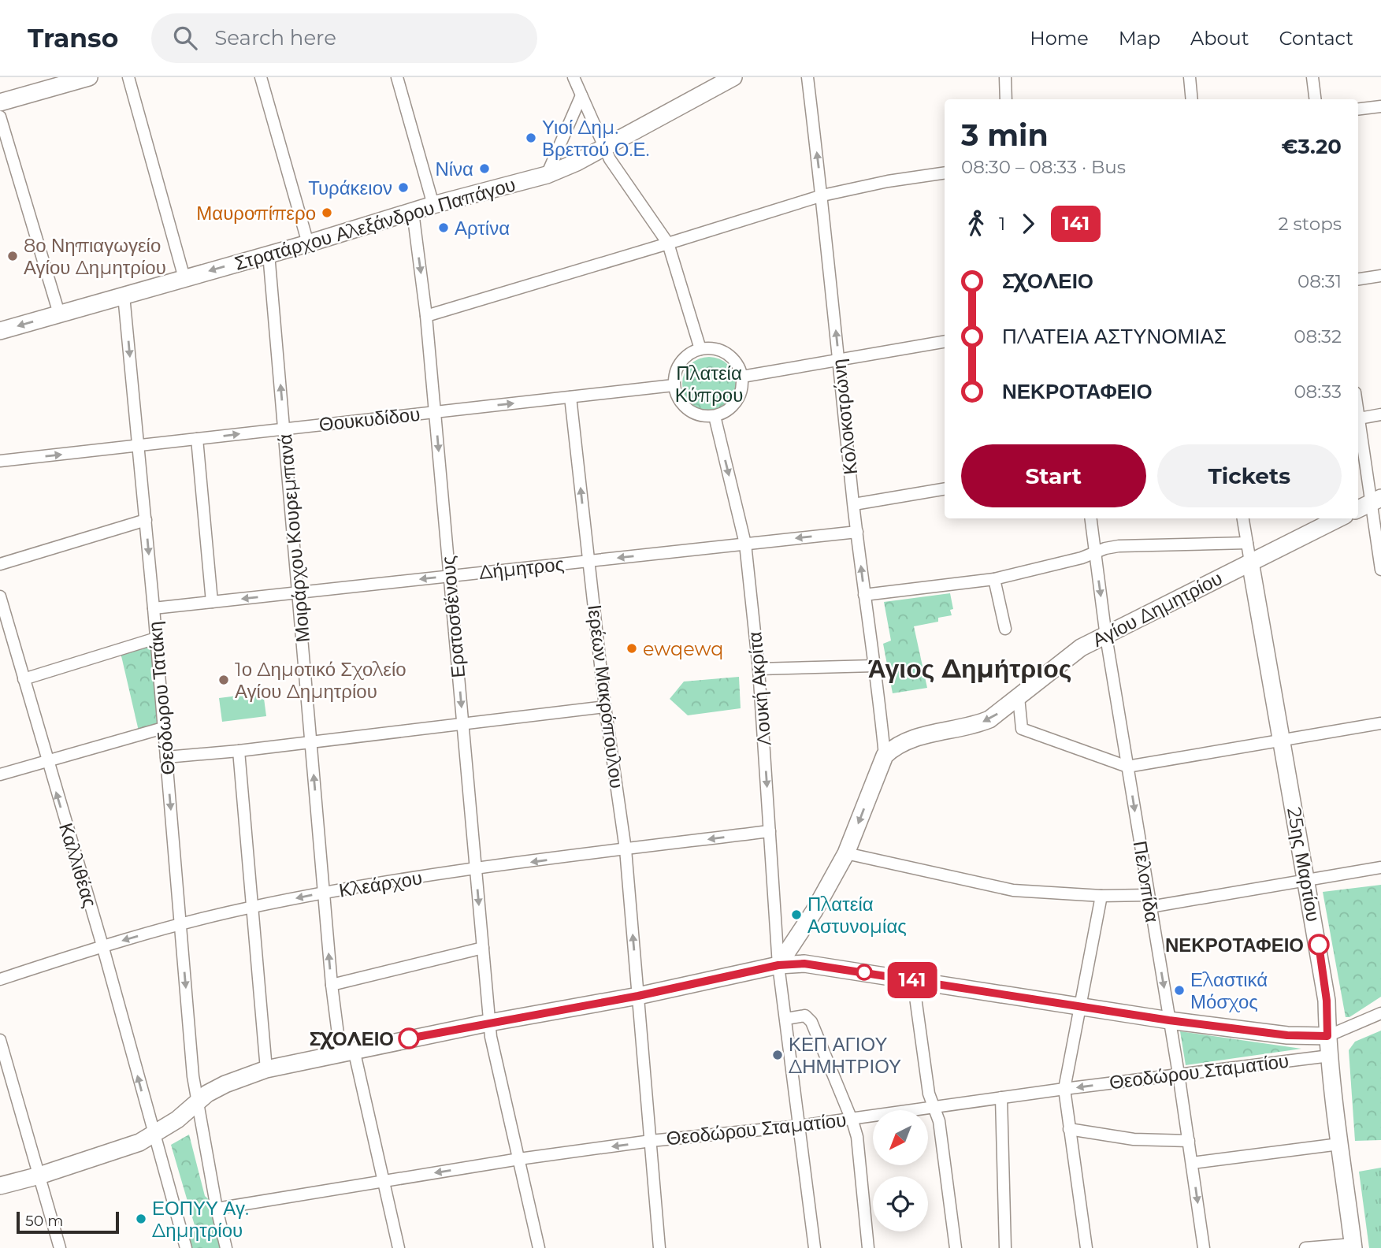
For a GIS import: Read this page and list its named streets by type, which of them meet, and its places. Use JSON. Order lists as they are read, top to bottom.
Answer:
{
  "streets": {
    "main road": ["Στρατάρχου Αλεξάνδρου Παπάγου", "Αγίου Δημητρίου", "25ης Μαρτίου"],
    "street": [
      "Κολοκοτρώνη",
      "Θουκυδίδου",
      "Μοιράρχου Κουρεμπανά",
      "Δήμητρος",
      "Ερατοσθένους",
      "Λουκή Ακρίτα",
      "Ιερέων Μακρόπουλου",
      "Θεόδωρου Τατάκη",
      "Καλλιθέας",
      "Πελοπίδα",
      "Κλεάρχου",
      "Θεοδώρου Σταματίου"
    ]
  },
  "crossings": [
    ["Στρατάρχου Αλεξάνδρου Παπάγου", "Μοιράρχου Κουρεμπανά"],
    ["Στρατάρχου Αλεξάνδρου Παπάγου", "Ερατοσθένους"],
    ["Στρατάρχου Αλεξάνδρου Παπάγου", "Θεόδωρου Τατάκη"],
    ["Κολοκοτρώνη", "Δήμητρος"],
    ["Κολοκοτρώνη", "Αγίου Δημητρίου"],
    ["Θουκυδίδου", "Μοιράρχου Κουρεμπανά"],
    ["Θουκυδίδου", "Ερατοσθένους"],
    ["Θουκυδίδου", "Λουκή Ακρίτα"],
    ["Θουκυδίδου", "Ιερέων Μακρόπουλου"],
    ["Θουκυδίδου", "Θεόδωρου Τατάκη"],
    ["Μοιράρχου Κουρεμπανά", "Δήμητρος"],
    ["Μοιράρχου Κουρεμπανά", "Κλεάρχου"],
    ["Μοιράρχου Κουρεμπανά", "Θεοδώρου Σταματίου"],
    ["Δήμητρος", "Ερατοσθένους"],
    ["Δήμητρος", "Λουκή Ακρίτα"],
    ["Δήμητρος", "Ιερέων Μακρόπουλου"],
    ["Δήμητρος", "Θεόδωρου Τατάκη"],
    ["Αγίου Δημητρίου", "25ης Μαρτίου"],
    ["Αγίου Δημητρίου", "Πελοπίδα"],
    ["Ερατοσθένους", "Κλεάρχου"],
    ["Ερατοσθένους", "Θεοδώρου Σταματίου"],
    ["Λουκή Ακρίτα", "Κλεάρχου"],
    ["Λουκή Ακρίτα", "Θεοδώρου Σταματίου"],
    ["Ιερέων Μακρόπουλου", "Κλεάρχου"],
    ["Ιερέων Μακρόπουλου", "Θεοδώρου Σταματίου"],
    ["Θεόδωρου Τατάκη", "Κλεάρχου"],
    ["Θεόδωρου Τατάκη", "Θεοδώρου Σταματίου"],
    ["25ης Μαρτίου", "Θεοδώρου Σταματίου"],
    ["Καλλιθέας", "Κλεάρχου"],
    ["Πελοπίδα", "Θεοδώρου Σταματίου"]
  ],
  "one_way": [
    "Κολοκοτρώνη",
    "Δήμητρος",
    "Ερατοσθένους",
    "Ιερέων Μακρόπουλου",
    "Καλλιθέας",
    "Κλεάρχου"
  ],
  "districts": ["Άγιος Δημήτριος"],
  "parks": ["Πλατεία Κύπρου"],
  "places": [
    "Υιοί Δημ. Βρεττού Ο.Ε.",
    "Νίνα",
    "Τυράκειον",
    "Μαυροπίπερο",
    "Αρτίνα",
    "8ο Νηπιαγωγείο Αγίου Δημητρίου",
    "ewqewq",
    "1ο Δημοτικό Σχολείο Αγίου Δημητρίου",
    "Πλατεία Αστυνομίας",
    "ΝΕΚΡΟΤΑΦΕΙΟ",
    "Ελαστικά Μόσχος",
    "ΣΧΟΛΕΙΟ",
    "ΚΕΠ ΑΓΙΟΥ ΔΗΜΗΤΡΙΟΥ",
    "ΕΟΠΥΥ Αγ. Δημητρίου"
  ],
  "lines": ["bus line 141"],
  "scale_bar": "50 m",
  "north": "bottom left",
  "page": {
    "header": "Transo",
    "search": "Search here",
    "nav": [
      "Home",
      "Map",
      "About",
      "Contact"
    ],
    "on_map": "141",
    "heading": ["3 min", "08:30 – 08:33 · Bus", "€3.20"],
    "legs": ["1", "141", "2 stops"],
    "list": [
      {
        "name": "ΣΧΟΛΕΙΟ",
        "value": "08:31"
      },
      {
        "name": "ΠΛΑΤΕΙΑ ΑΣΤΥΝΟΜΙΑΣ",
        "value": "08:32"
      },
      {
        "name": "ΝΕΚΡΟΤΑΦΕΙΟ",
        "value": "08:33"
      }
    ],
    "buttons": ["Start", "Tickets"],
    "scale": "50 m"
  }
}
